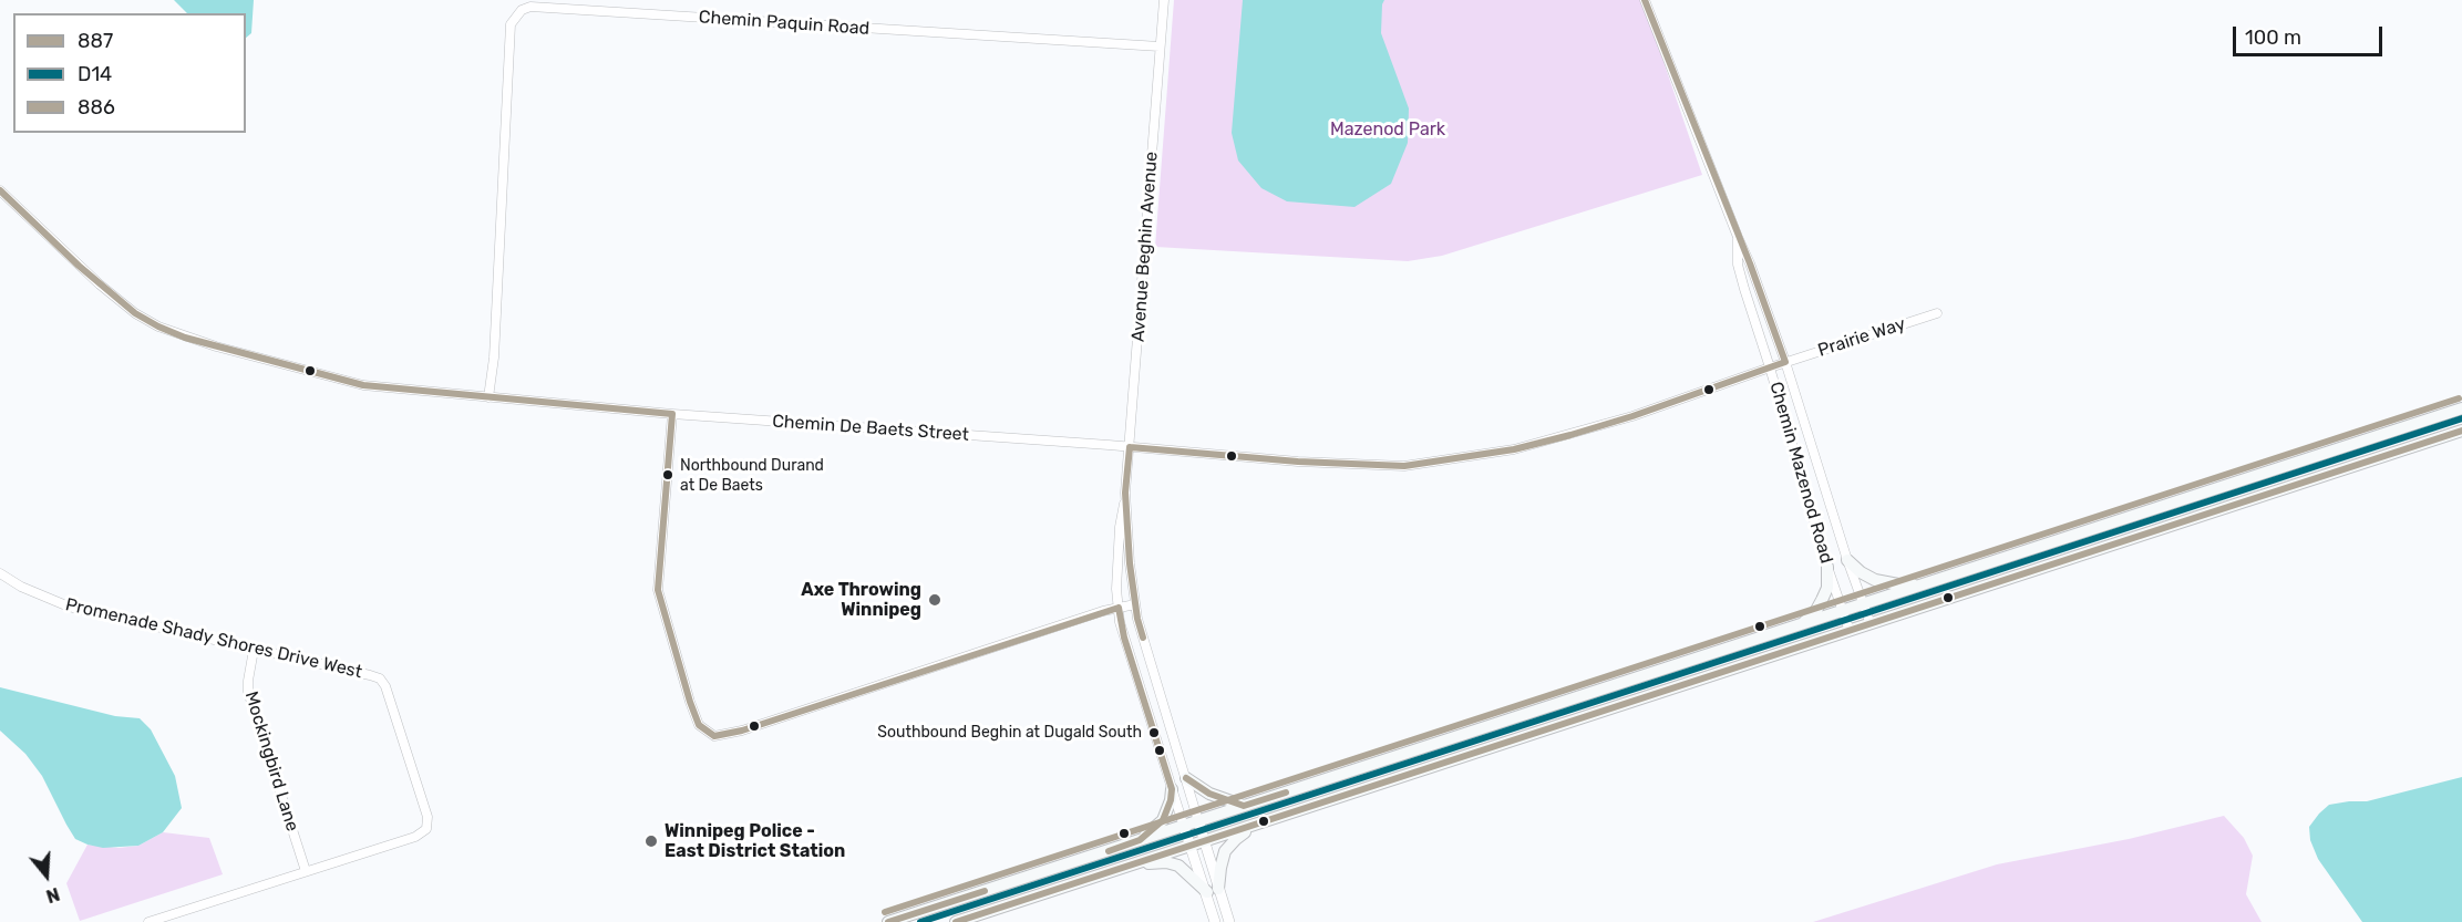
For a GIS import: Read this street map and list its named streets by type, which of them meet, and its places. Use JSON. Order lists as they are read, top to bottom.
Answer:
{
  "streets": {
    "street": [
      "Chemin Paquin Road",
      "Avenue Beghin Avenue",
      "Prairie Way",
      "Chemin De Baets Street",
      "Chemin Mazenod Road",
      "Promenade Shady Shores Drive West",
      "Mockingbird Lane"
    ]
  },
  "crossings": [
    ["Chemin Paquin Road", "Avenue Beghin Avenue"],
    ["Chemin Paquin Road", "Chemin De Baets Street"],
    ["Avenue Beghin Avenue", "Chemin De Baets Street"],
    ["Prairie Way", "Chemin De Baets Street"],
    ["Prairie Way", "Chemin Mazenod Road"],
    ["Chemin De Baets Street", "Chemin Mazenod Road"],
    ["Promenade Shady Shores Drive West", "Mockingbird Lane"]
  ],
  "parks": ["Mazenod Park"],
  "places": [
    "Northbound Durand at De Baets",
    "Axe Throwing Winnipeg",
    "Southbound Beghin at Dugald South",
    "Winnipeg Police - East District Station"
  ],
  "lines": ["transit line 887", "transit line 886", "transit line D14"],
  "legend": ["887", "D14", "886"],
  "scale_bar": "100 m",
  "north": "bottom"
}
